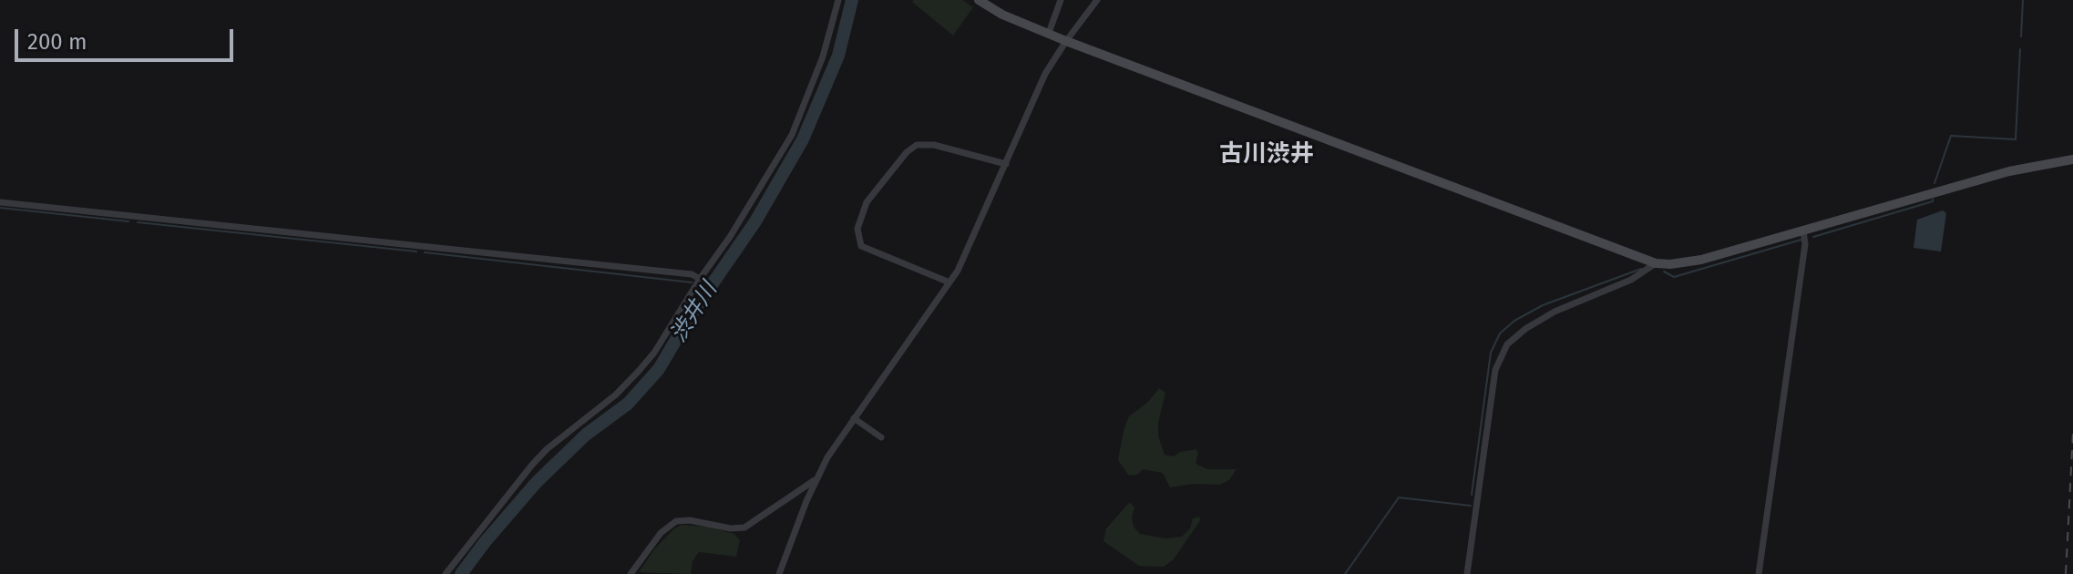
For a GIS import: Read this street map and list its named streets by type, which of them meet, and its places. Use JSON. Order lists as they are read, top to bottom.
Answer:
{
  "districts": ["古川渋井"],
  "water": ["渋井川"],
  "scale_bar": "200 m"
}
